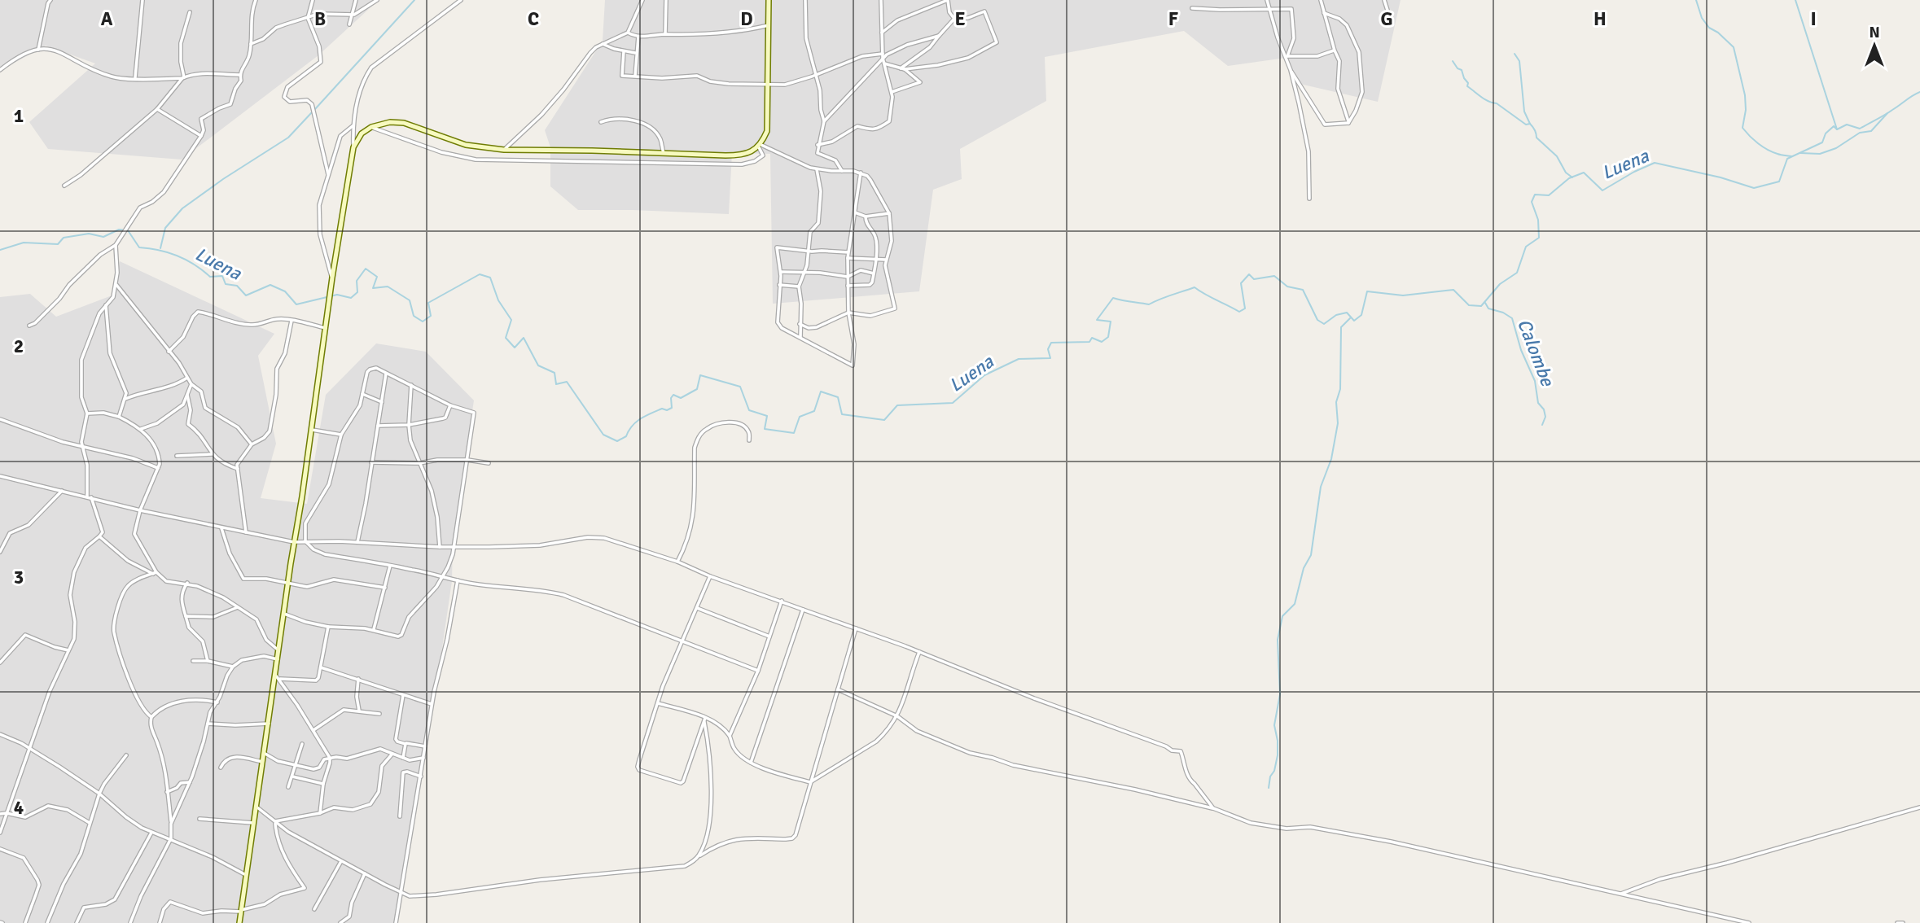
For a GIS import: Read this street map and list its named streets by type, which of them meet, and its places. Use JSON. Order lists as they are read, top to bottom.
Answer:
{
  "water": ["Luena", "Calombe"],
  "north": "top",
  "grid": {
    "columns": [
      "A",
      "B",
      "C",
      "D",
      "E",
      "F",
      "G",
      "H",
      "I"
    ],
    "rows": [
      "1",
      "2",
      "3",
      "4"
    ]
  }
}
